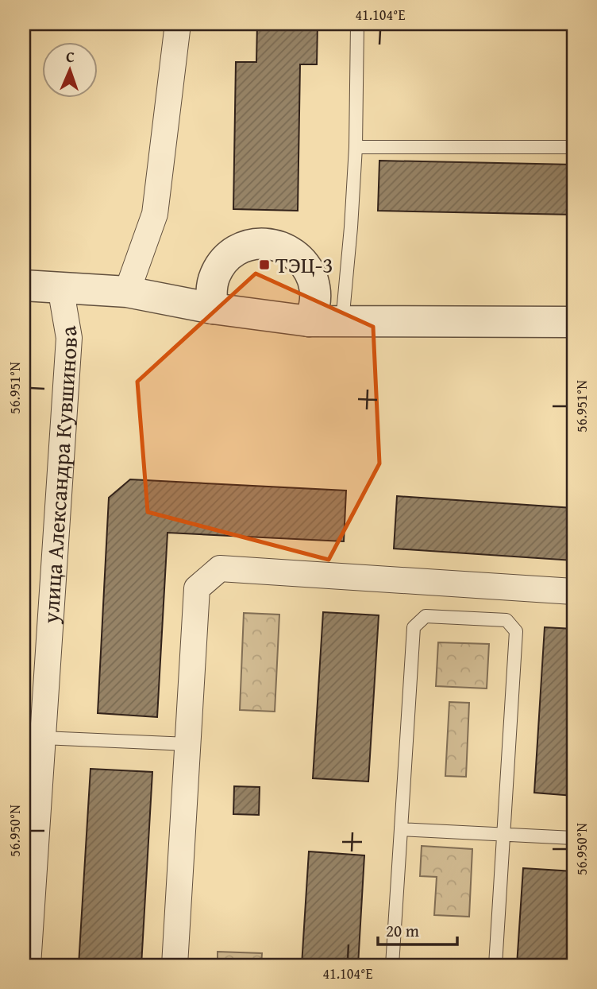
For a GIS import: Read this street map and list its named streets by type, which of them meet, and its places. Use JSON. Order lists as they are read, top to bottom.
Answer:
{
  "streets": {
    "street": ["улица Александра Кувшинова"]
  },
  "places": {
    "transit": ["ТЭЦ-3"]
  },
  "scale_bar": "20 m",
  "north": "top",
  "coordinates": ["41.104°E", "56.951°N", "56.950°N"]
}
